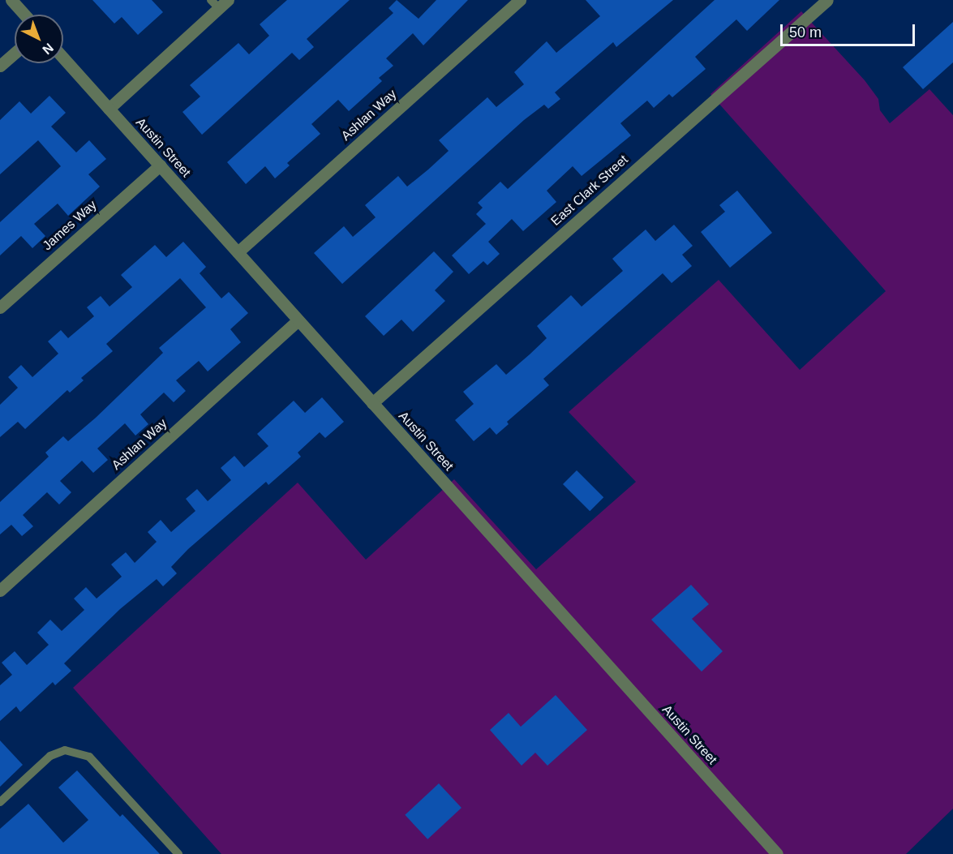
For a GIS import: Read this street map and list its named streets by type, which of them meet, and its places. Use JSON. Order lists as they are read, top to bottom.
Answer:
{
  "streets": {
    "street": [
      "Ashlan Way",
      "Austin Street",
      "East Clark Street",
      "James Way"
    ]
  },
  "crossings": [
    ["Ashlan Way", "Austin Street"],
    ["Austin Street", "East Clark Street"],
    ["Austin Street", "James Way"]
  ],
  "scale_bar": "50 m",
  "north": "bottom right"
}
